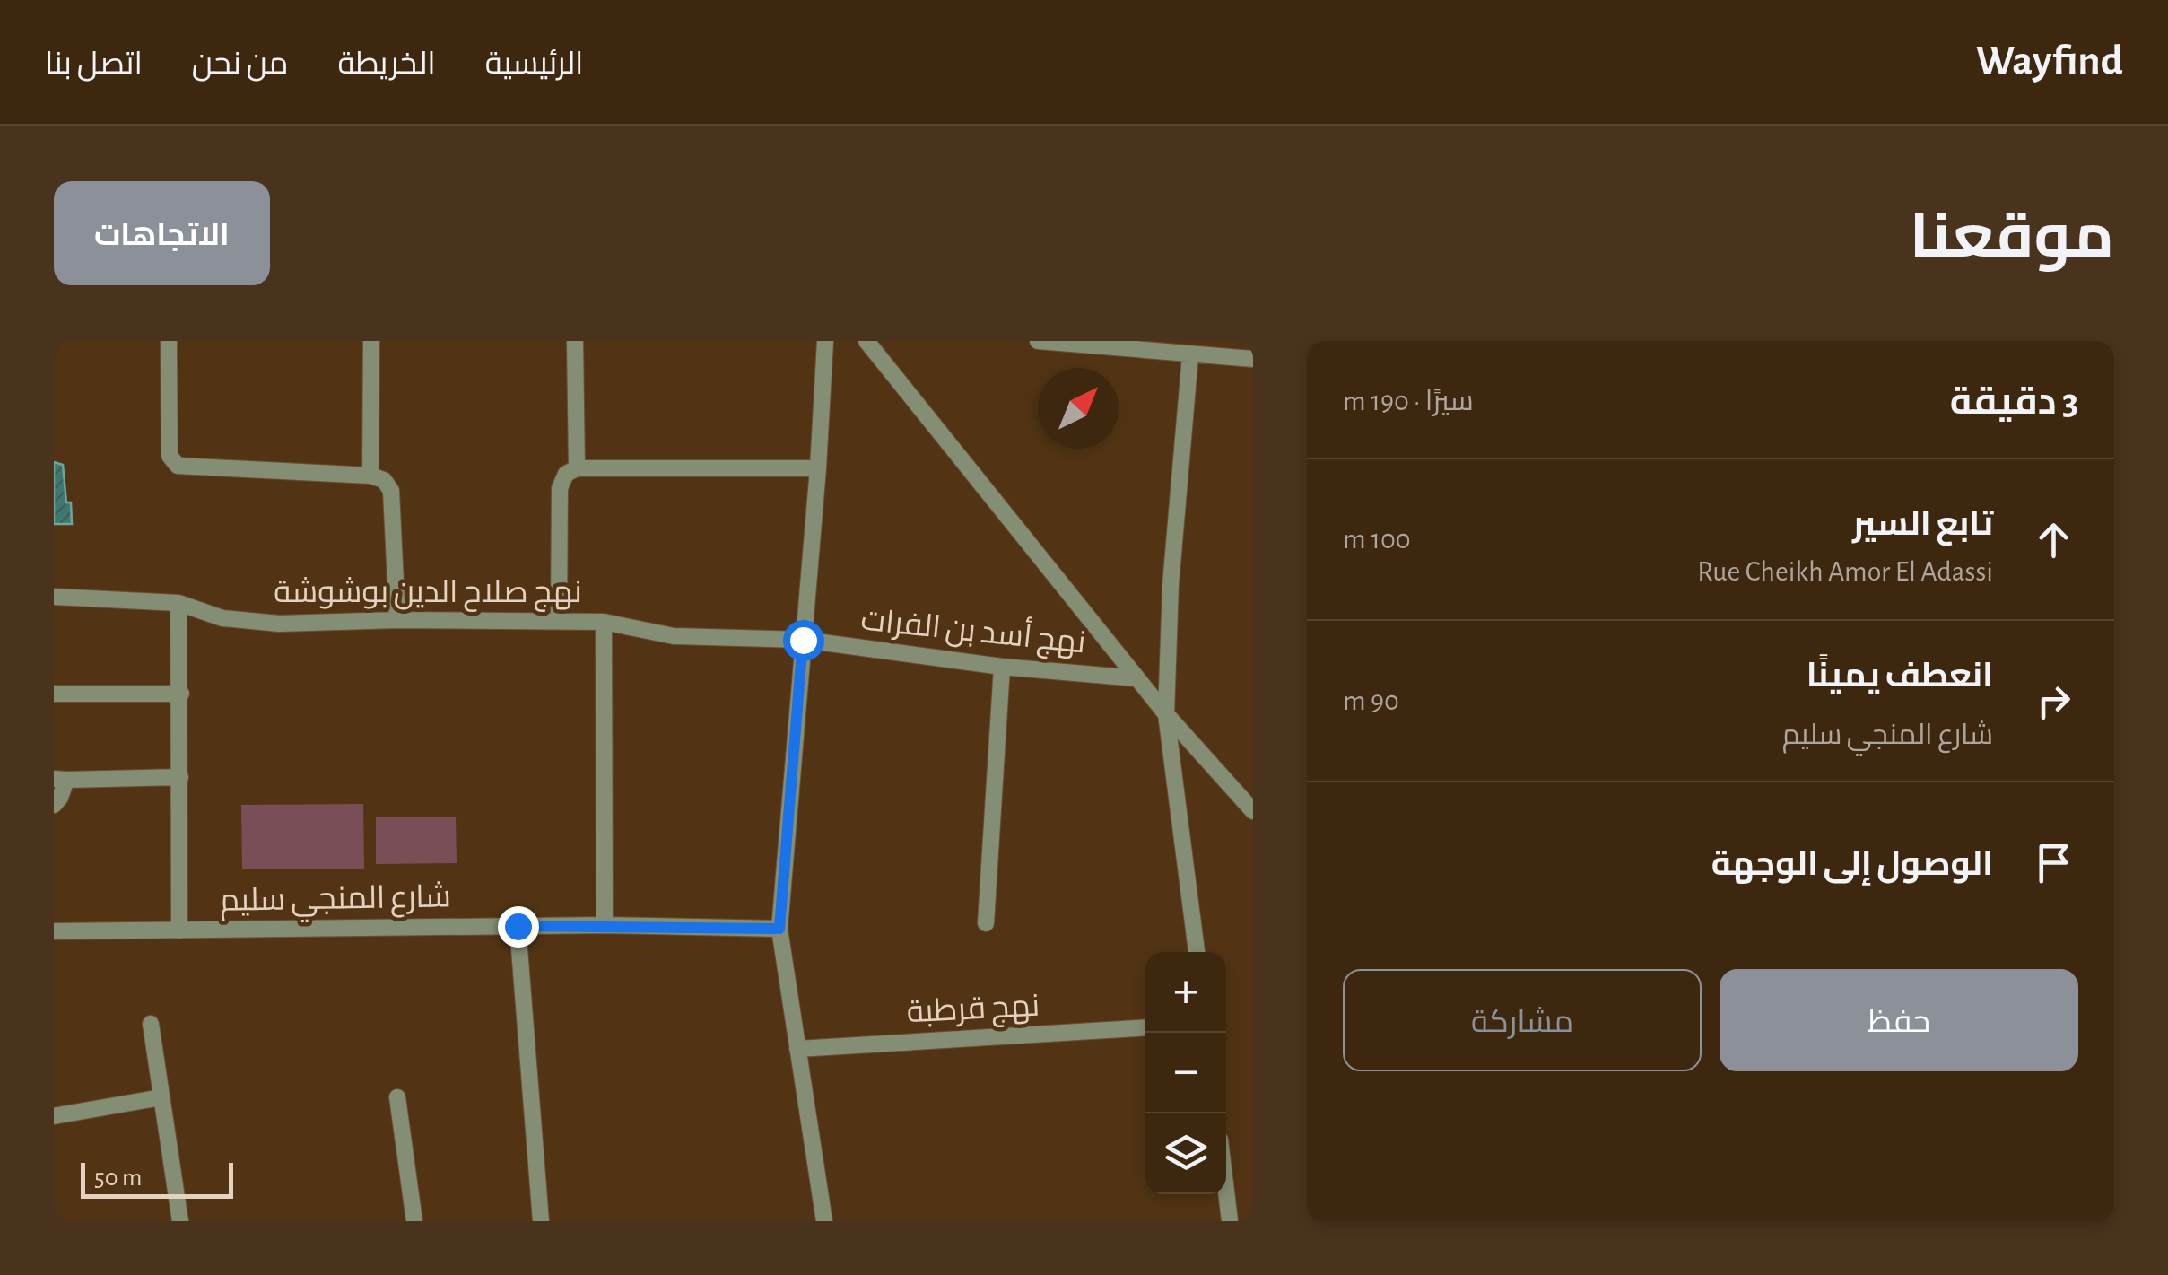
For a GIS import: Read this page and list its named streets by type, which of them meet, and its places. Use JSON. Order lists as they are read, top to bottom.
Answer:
{
  "streets": {
    "street": [
      "نهج صلاح الدين بوشوشة",
      "نهج أسد بن الفرات",
      "شارع المنجي سليم",
      "نهج قرطبة"
    ]
  },
  "crossings": [
    ["نهج صلاح الدين بوشوشة", "نهج أسد بن الفرات"]
  ],
  "scale_bar": "50 m",
  "north": "top right",
  "page": {
    "header": "Wayfind",
    "nav": [
      "الرئيسية",
      "الخريطة",
      "من نحن",
      "اتصل بنا"
    ],
    "title": "موقعنا",
    "buttons": [
      "الاتجاهات",
      ["حفظ", "مشاركة"]
    ],
    "heading": ["3 دقيقة", "سيرًا · 190 m"],
    "list": [
      ["تابع السير", "Rue Cheikh Amor El Adassi", "100 m"],
      ["انعطف يمينًا", "شارع المنجي سليم", "90 m"],
      "الوصول إلى الوجهة"
    ],
    "map_buttons": ["+", "−"],
    "scale": "50 m"
  }
}
